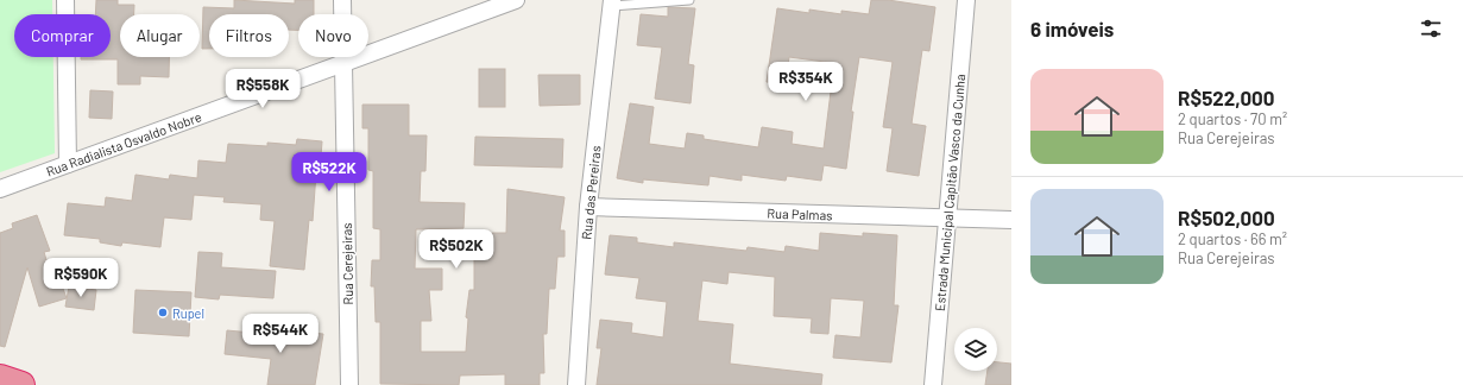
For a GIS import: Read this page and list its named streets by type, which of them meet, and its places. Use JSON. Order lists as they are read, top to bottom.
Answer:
{
  "streets": {
    "street": [
      "Rua Radialista Osvaldo Nobre",
      "Rua das Pereiras",
      "Estrada Municipal Capitão Vasco da Cunha",
      "Rua Palmas",
      "Rua Cerejeiras"
    ]
  },
  "crossings": [
    ["Rua Radialista Osvaldo Nobre", "Rua Cerejeiras"],
    ["Rua das Pereiras", "Rua Palmas"],
    ["Estrada Municipal Capitão Vasco da Cunha", "Rua Palmas"]
  ],
  "places": ["Rupel"],
  "page": {
    "heading": "6 imóveis",
    "chip": [
      "Comprar",
      "Alugar",
      "Filtros",
      "Novo"
    ],
    "list": [
      {
        "name": "R$522,000",
        "note": "2 quartos · 70 m² · Rua Cerejeiras"
      },
      {
        "name": "R$502,000",
        "note": "2 quartos · 66 m² · Rua Cerejeiras"
      }
    ],
    "price": [
      "R$354K",
      "R$558K",
      "R$522K",
      "R$502K",
      "R$590K",
      "R$544K"
    ]
  }
}
